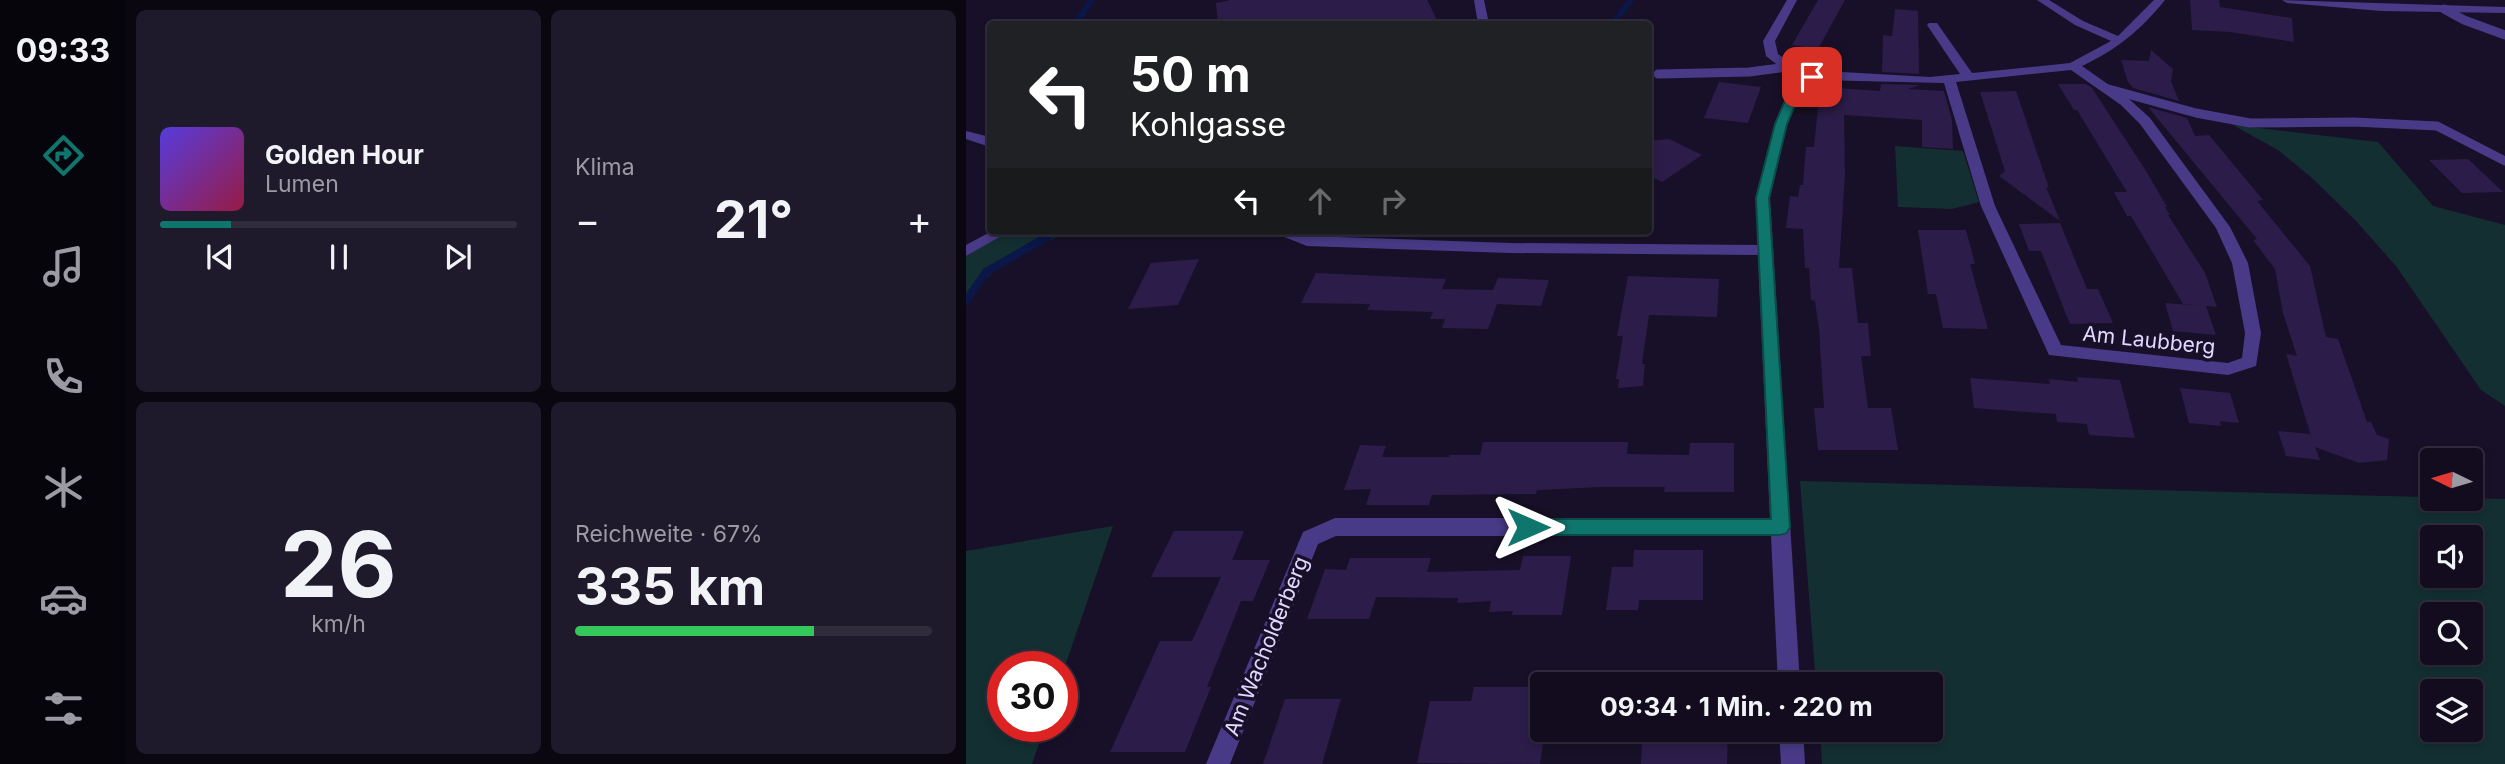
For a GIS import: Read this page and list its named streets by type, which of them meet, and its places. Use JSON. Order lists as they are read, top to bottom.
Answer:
{
  "streets": {
    "street": ["Am Laubberg", "Am Wacholderberg"]
  },
  "north": "left",
  "page": {
    "tabs": "09:33",
    "tile": [
      "Klima",
      ["26", "km/h"],
      ["Reichweite · 67%", "335 km"]
    ],
    "turn": ["50 m", "Kohlgasse"],
    "song": ["Golden Hour", "Lumen"],
    "heat": ["−", "21°", "+"],
    "limit": "30",
    "trip": "09:34 · 1 Min. · 220 m"
  }
}
